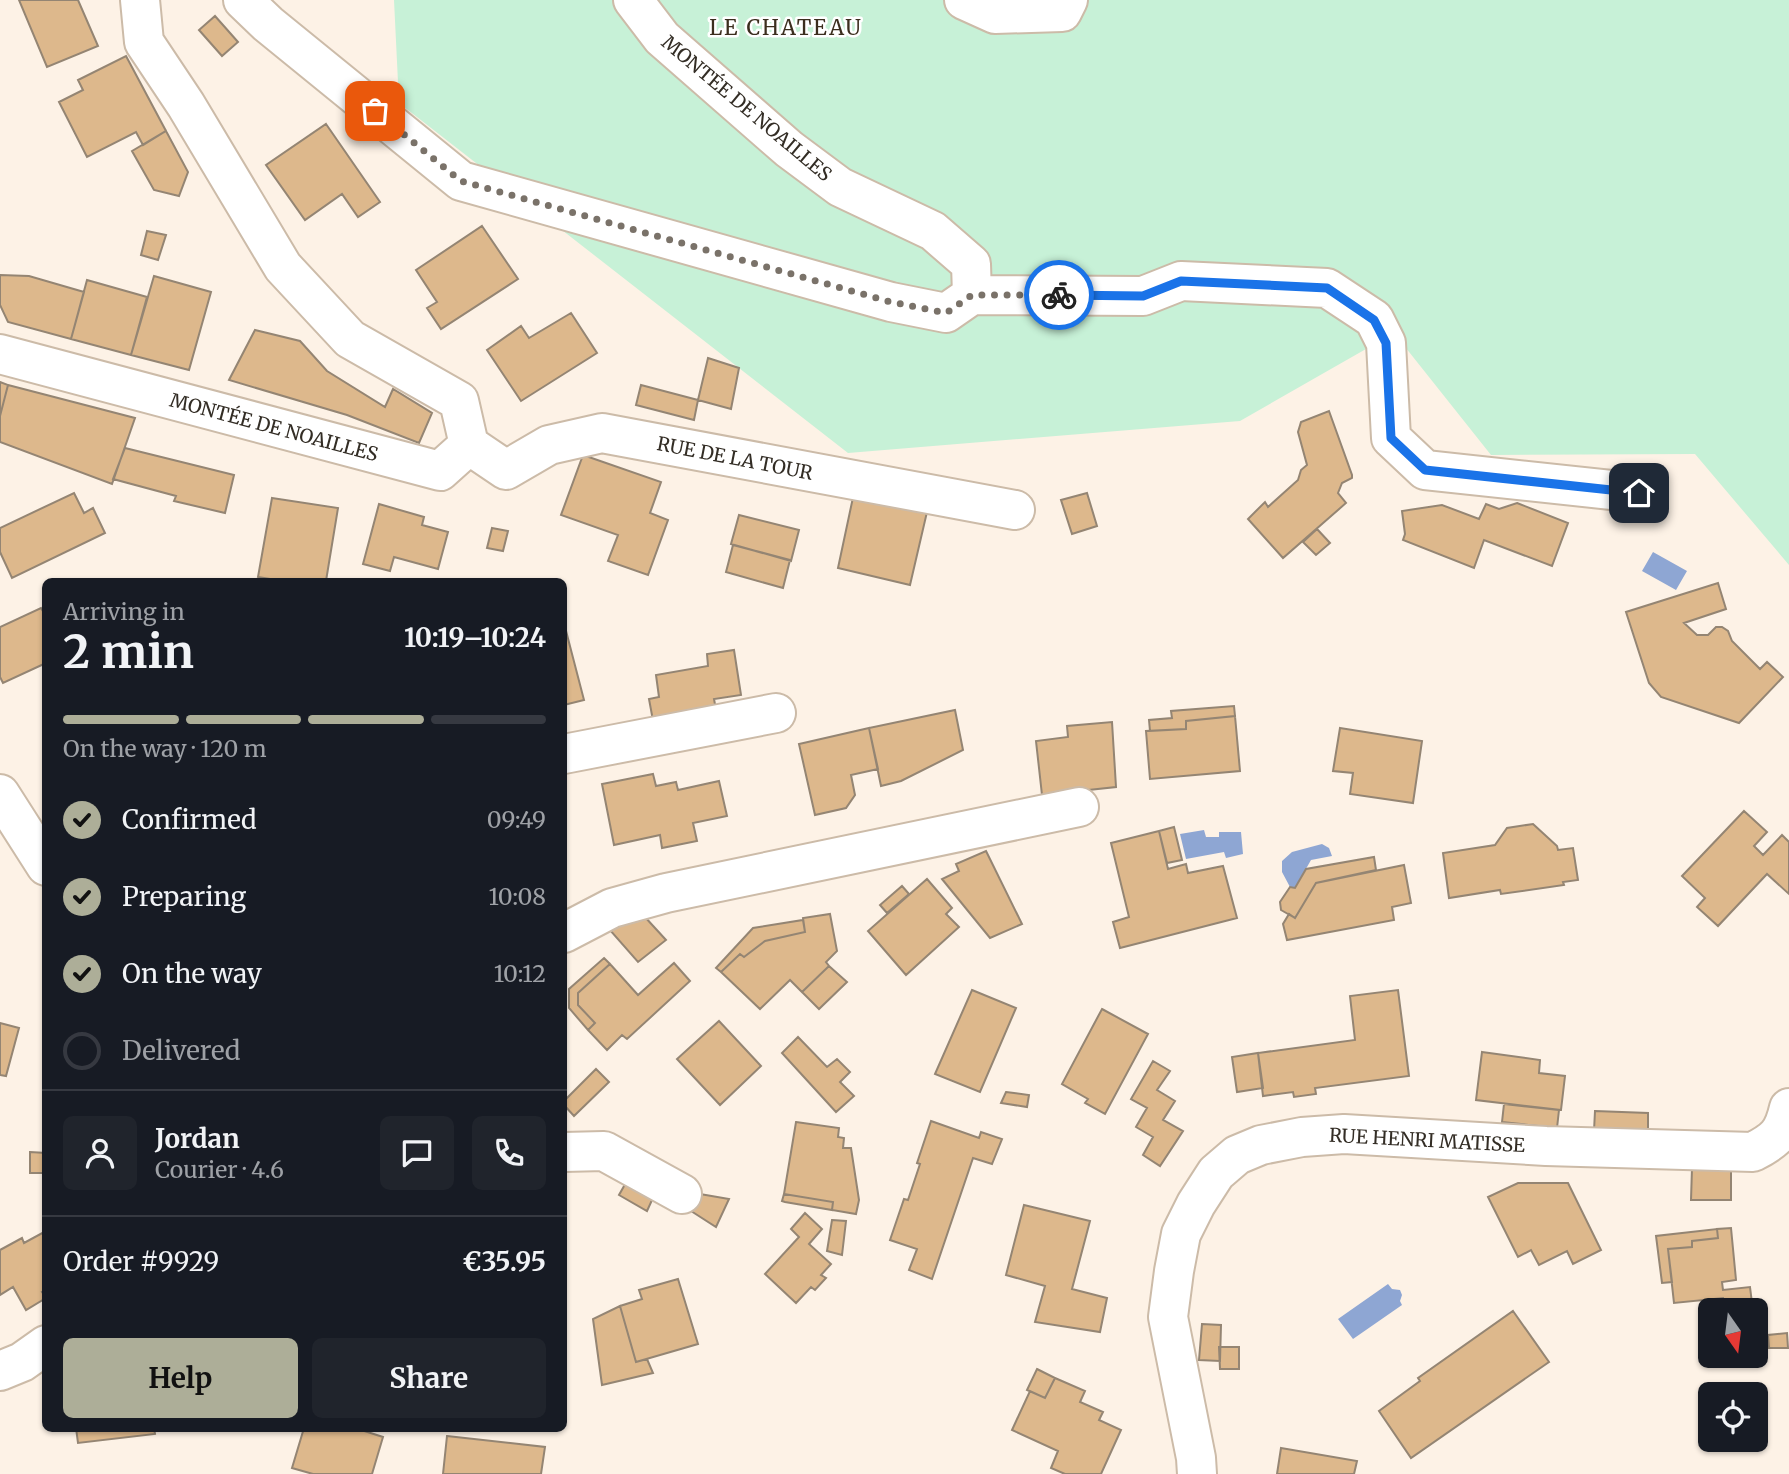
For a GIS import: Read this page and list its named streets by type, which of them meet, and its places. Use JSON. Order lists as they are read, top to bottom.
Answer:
{
  "streets": {
    "street": ["MONTÉE DE NOAILLES", "RUE DE LA TOUR", "RUE HENRI MATISSE"]
  },
  "crossings": [
    ["MONTÉE DE NOAILLES", "RUE DE LA TOUR"]
  ],
  "districts": ["LE CHATEAU"],
  "north": "bottom",
  "page": {
    "heading": ["2 min", "Arriving in", "10:19–10:24"],
    "panel": [
      "Jordan",
      "Courier · 4.6",
      "Order #9929",
      "€35.95"
    ],
    "bar": "On the way · 120 m",
    "list": [
      ["Confirmed", "09:49"],
      ["Preparing", "10:08"],
      ["On the way", "10:12"],
      "Delivered"
    ],
    "buttons": ["Help", "Share"]
  }
}
